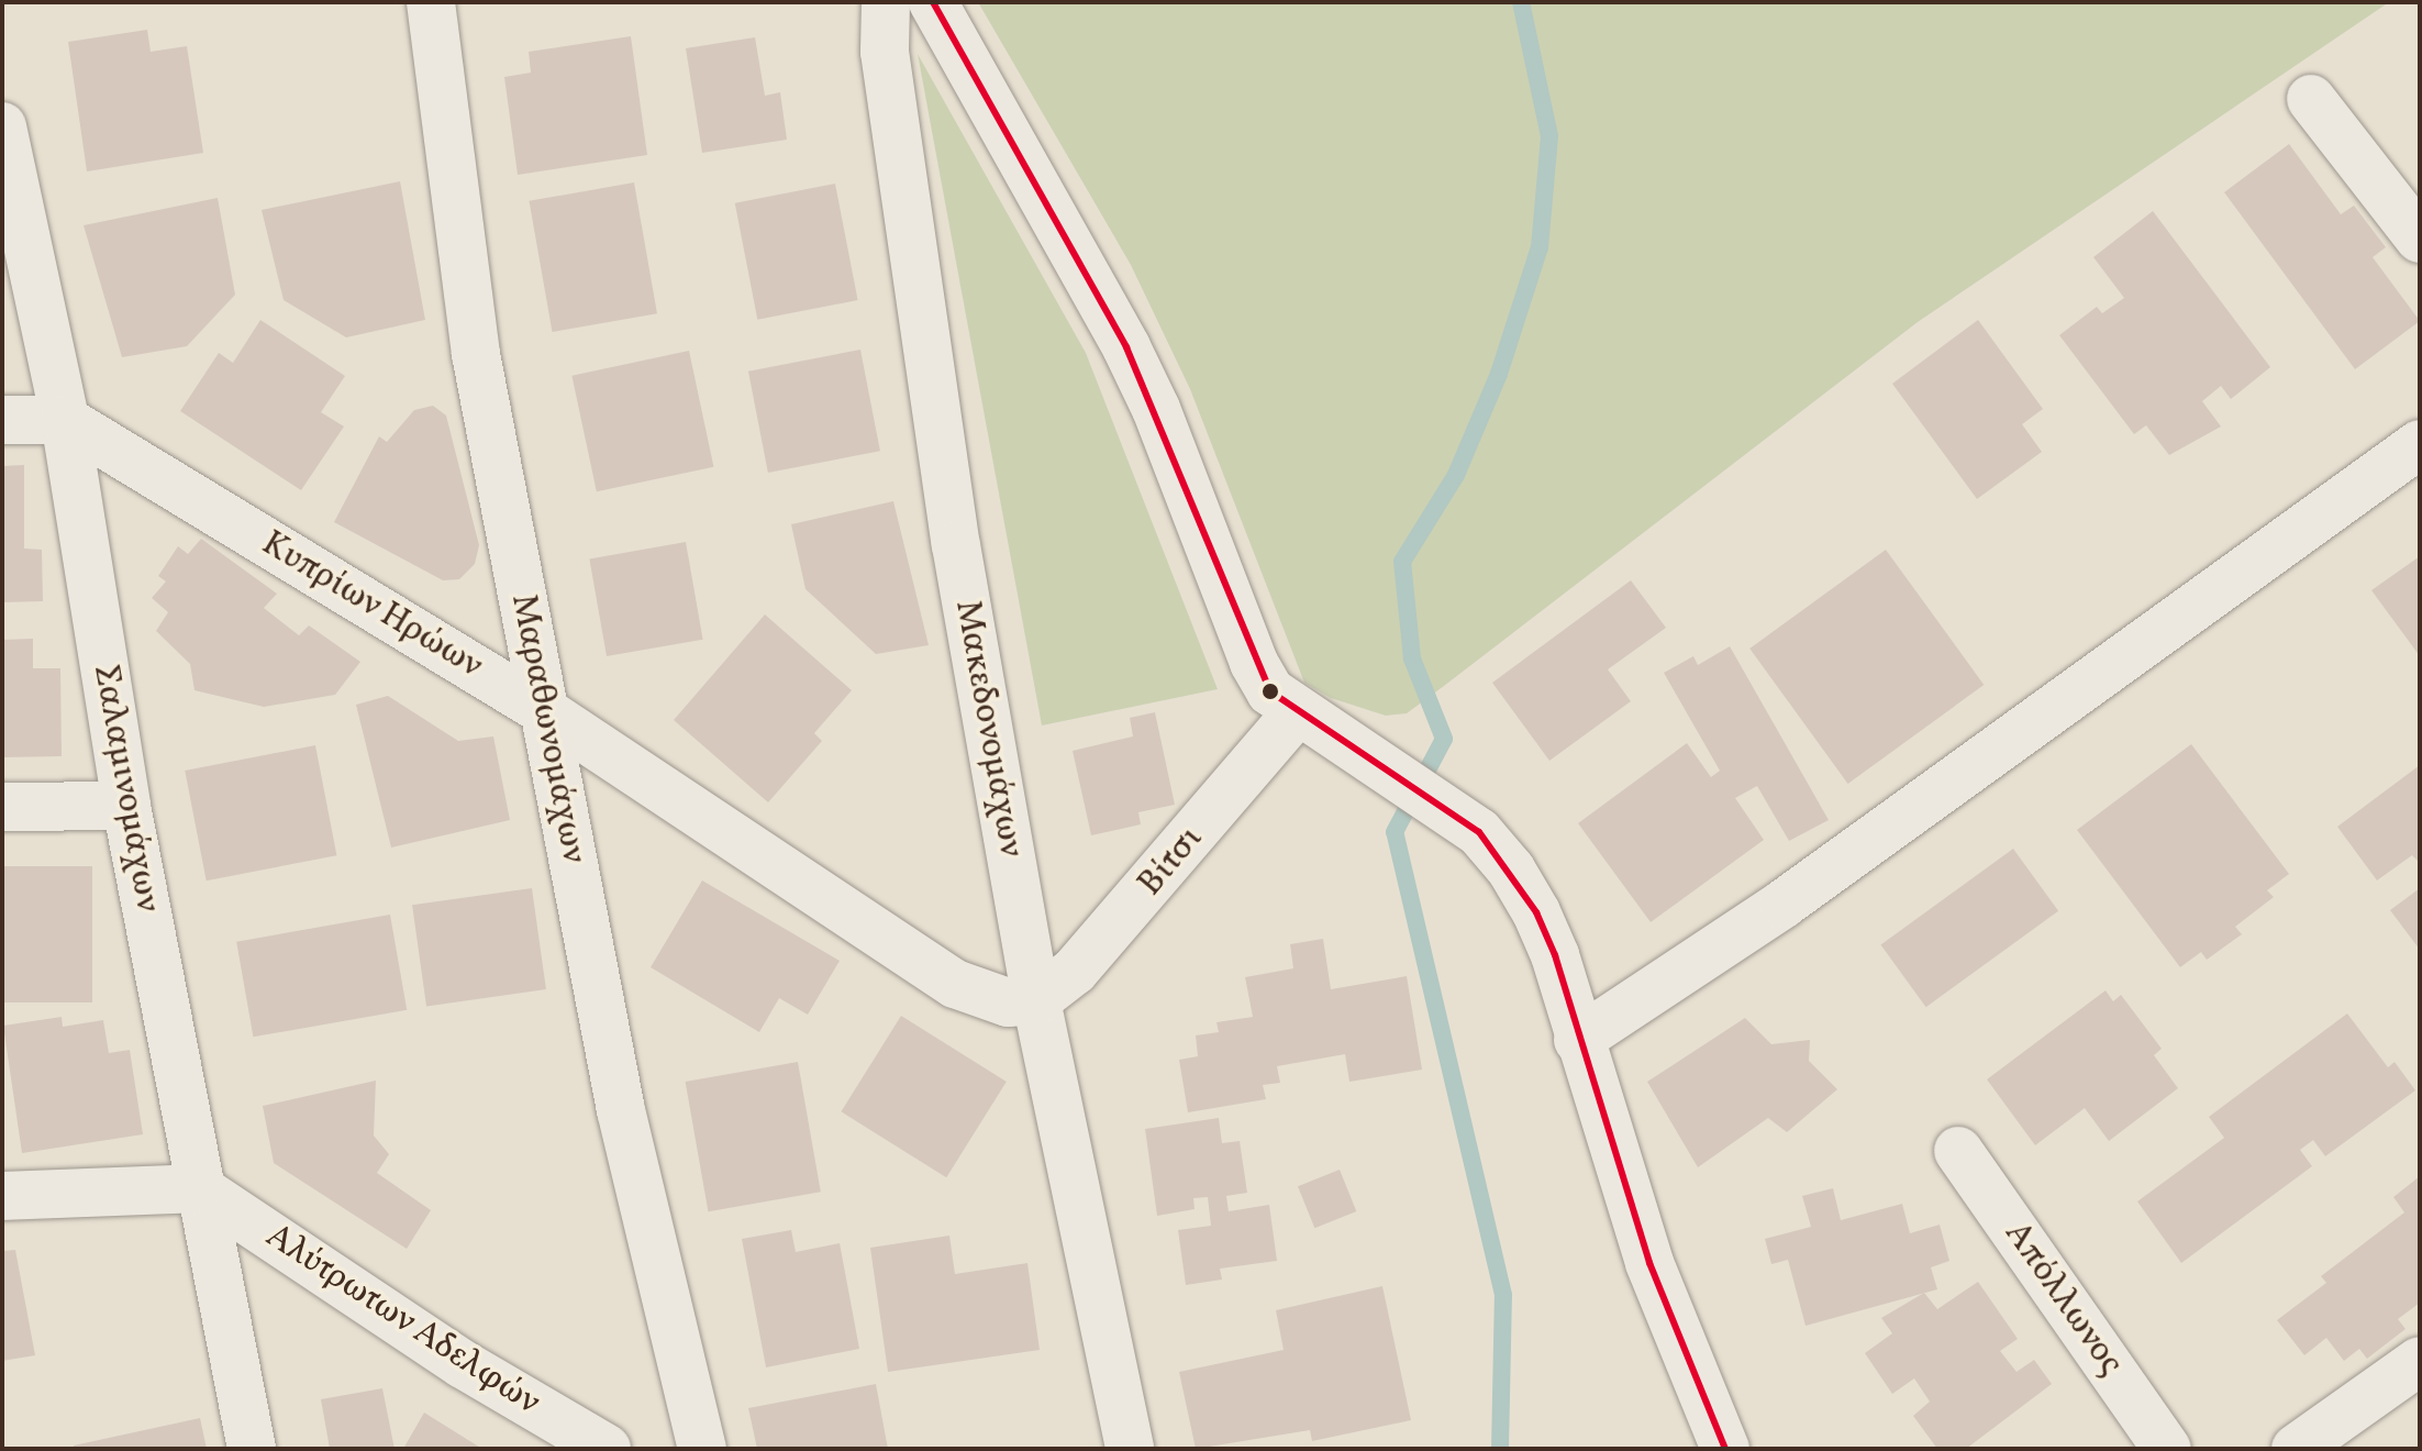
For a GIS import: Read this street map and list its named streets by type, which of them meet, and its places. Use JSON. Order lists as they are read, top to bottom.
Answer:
{
  "streets": {
    "street": [
      "Κυπρίων Ηρώων",
      "Μαραθωνομάχων",
      "Μακεδονομάχων",
      "Σαλαμινομάχων",
      "Βίτσι",
      "Απόλλωνος",
      "Αλύτρωτων Αδελφών"
    ]
  },
  "crossings": [
    ["Κυπρίων Ηρώων", "Μαραθωνομάχων"],
    ["Κυπρίων Ηρώων", "Μακεδονομάχων"],
    ["Κυπρίων Ηρώων", "Σαλαμινομάχων"],
    ["Κυπρίων Ηρώων", "Βίτσι"],
    ["Μακεδονομάχων", "Βίτσι"],
    ["Σαλαμινομάχων", "Αλύτρωτων Αδελφών"]
  ]
}
